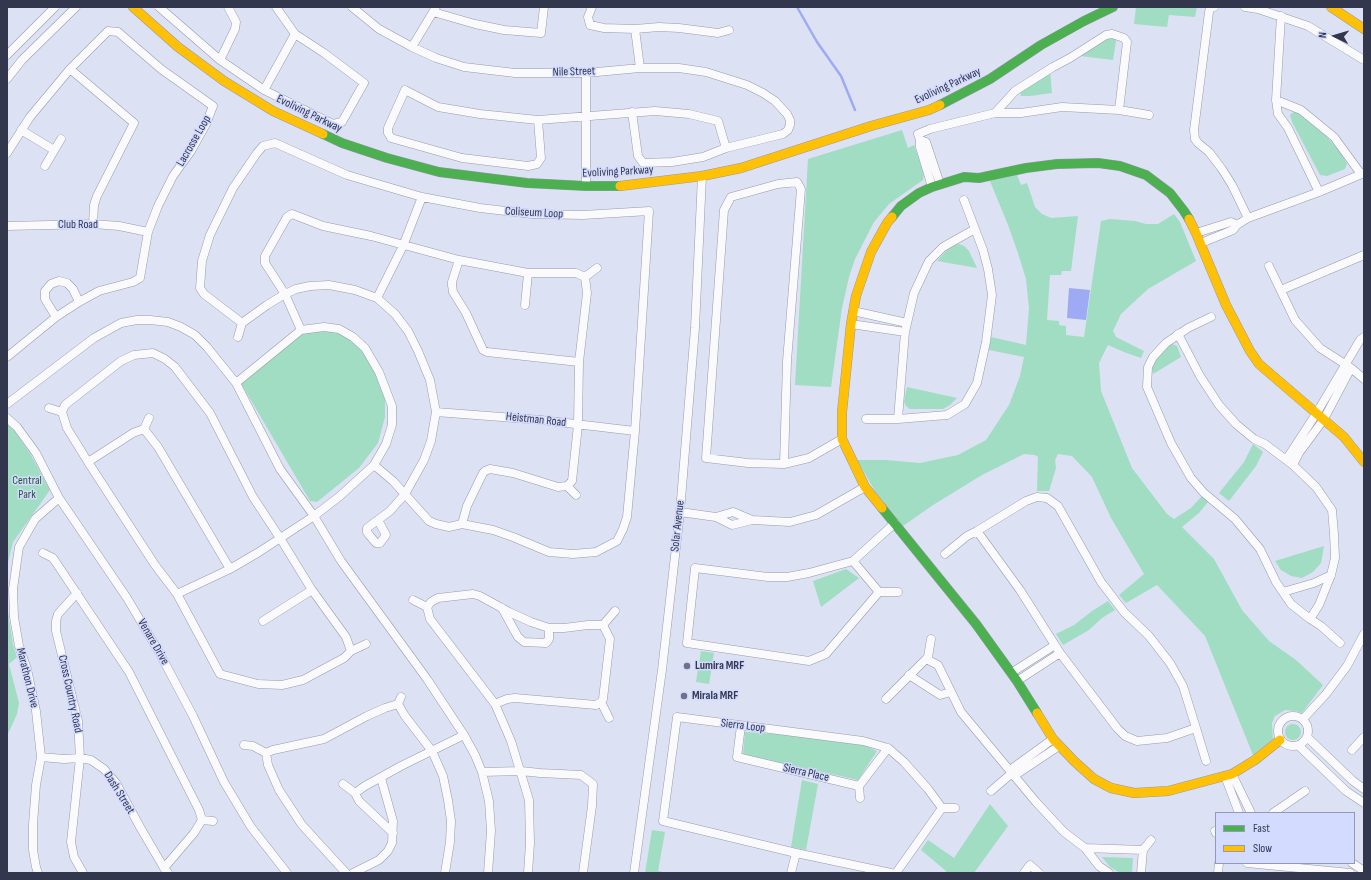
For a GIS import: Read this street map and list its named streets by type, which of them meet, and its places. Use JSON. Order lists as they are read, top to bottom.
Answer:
{
  "streets": {
    "street": [
      "Nile Street",
      "Evoliving Parkway",
      "Lacrosse Loop",
      "Coliseum Loop",
      "Club Road",
      "Heistman Road",
      "Solar Avenue",
      "Venare Drive",
      "Marathon Drive",
      "Cross Country Road",
      "Sierra Loop",
      "Sierra Place",
      "Dash Street"
    ]
  },
  "crossings": [
    ["Evoliving Parkway", "Solar Avenue"],
    ["Lacrosse Loop", "Club Road"],
    ["Coliseum Loop", "Heistman Road"],
    ["Venare Drive", "Marathon Drive"],
    ["Marathon Drive", "Dash Street"],
    ["Cross Country Road", "Dash Street"],
    ["Sierra Loop", "Sierra Place"]
  ],
  "parks": ["Central Park"],
  "places": ["Lumira MRF", "Mirala MRF"],
  "legend": ["Fast", "Slow"],
  "north": "left"
}
